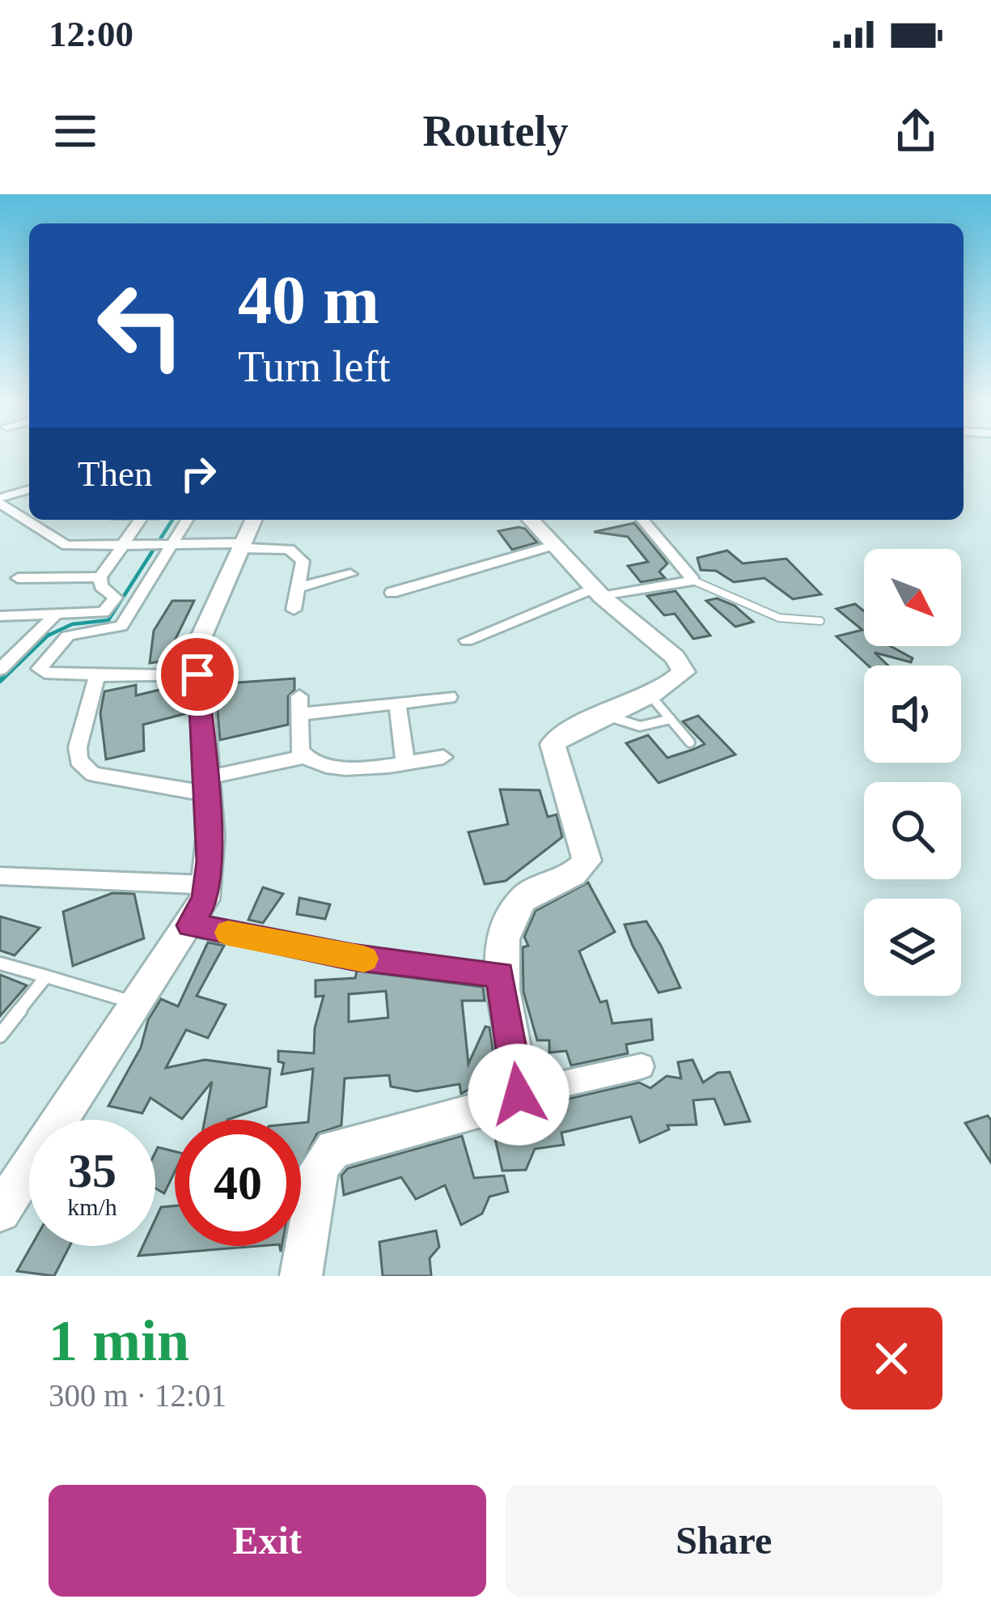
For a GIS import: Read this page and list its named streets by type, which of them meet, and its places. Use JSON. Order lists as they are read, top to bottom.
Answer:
{
  "north": "bottom right",
  "page": {
    "status": "12:00",
    "header": "Routely",
    "turn": ["40 m", "Turn left"],
    "then": "Then",
    "speed": "35 km/h",
    "limit": "40",
    "heading": ["1 min", "300 m · 12:01"],
    "buttons": ["Exit", "Share"]
  }
}
